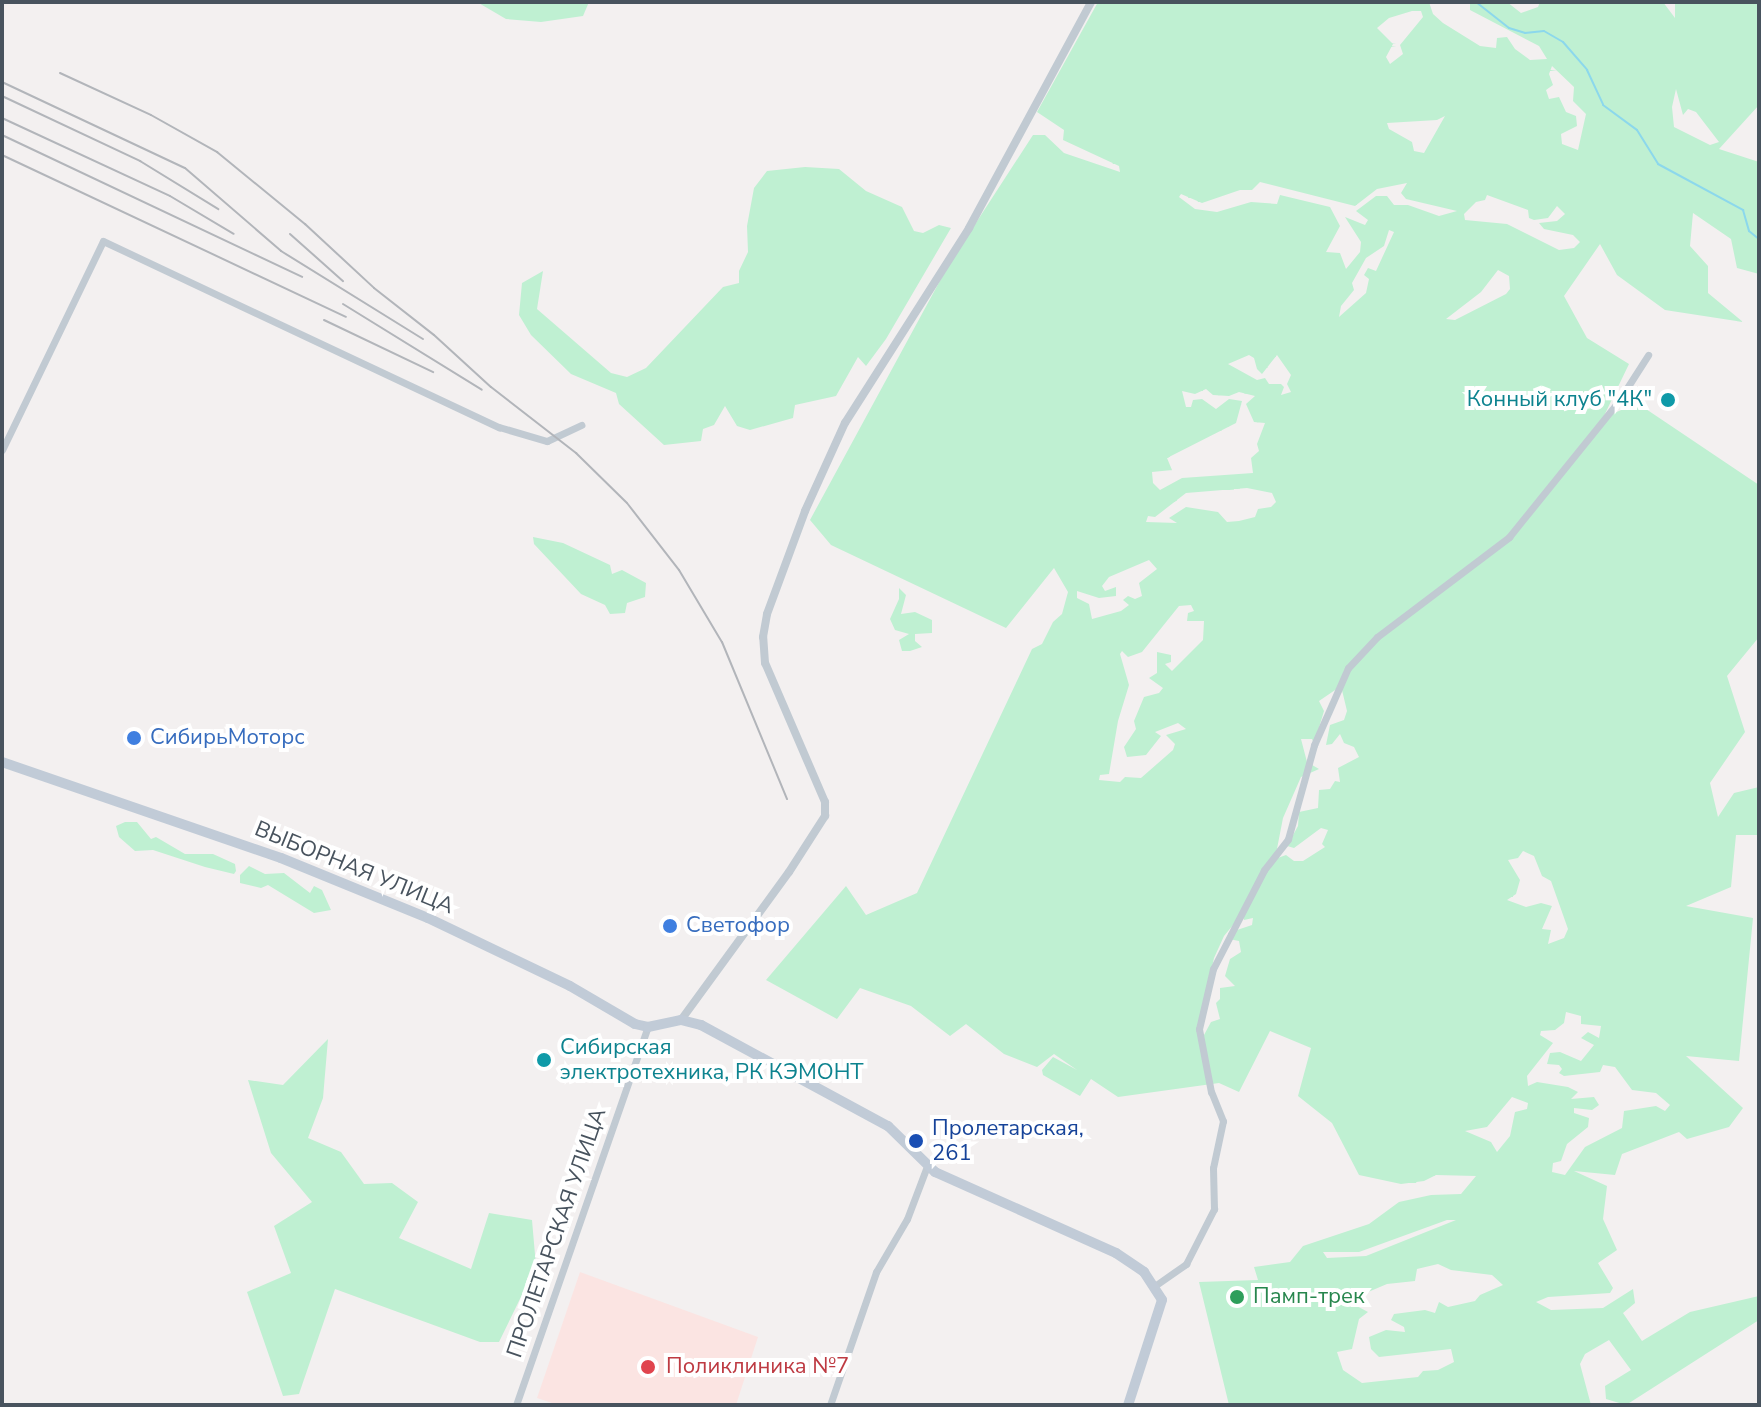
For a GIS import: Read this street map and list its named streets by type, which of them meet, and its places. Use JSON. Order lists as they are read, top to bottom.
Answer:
{
  "streets": {
    "main road": ["ВЫБОРНАЯ УЛИЦА"],
    "street": ["ПРОЛЕТАРСКАЯ УЛИЦА"]
  },
  "crossings": [
    ["ВЫБОРНАЯ УЛИЦА", "ПРОЛЕТАРСКАЯ УЛИЦА"]
  ],
  "places": [
    "Конный клуб \"4К\"",
    "СибирьМоторс",
    "Светофор",
    "Сибирская электротехника, РК КЭМОНТ",
    "Пролетарская, 261",
    "Памп-трек",
    "Поликлиника №7"
  ]
}
